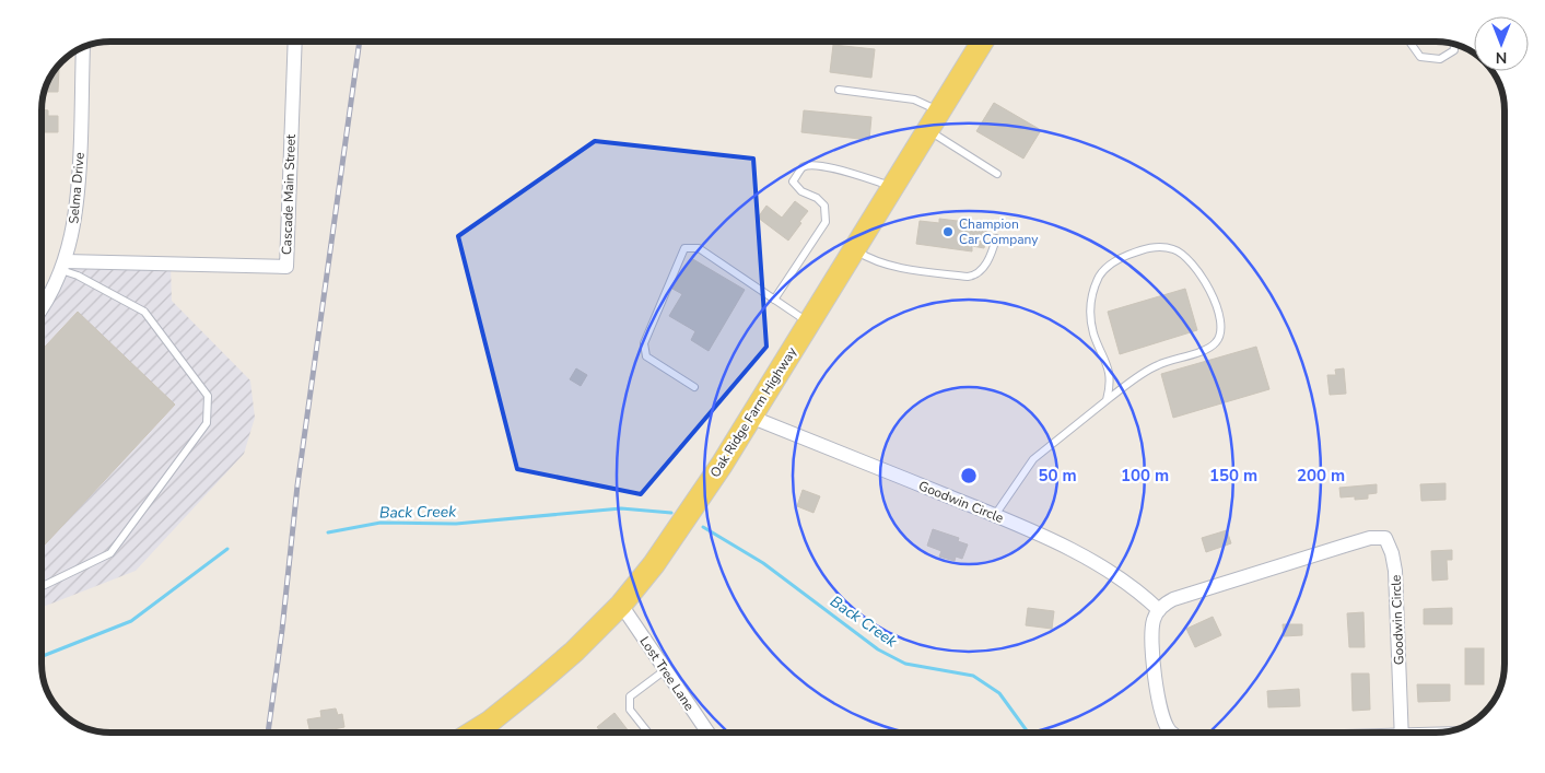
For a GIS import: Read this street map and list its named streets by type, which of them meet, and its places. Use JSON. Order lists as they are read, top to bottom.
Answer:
{
  "streets": {
    "main road": ["Oak Ridge Farm Highway"],
    "street": [
      "Selma Drive",
      "Cascade Main Street",
      "Goodwin Circle",
      "Lost Tree Lane"
    ]
  },
  "crossings": [
    ["Selma Drive", "Cascade Main Street"],
    ["Oak Ridge Farm Highway", "Goodwin Circle"],
    ["Oak Ridge Farm Highway", "Lost Tree Lane"]
  ],
  "water": ["Back Creek"],
  "places": ["Champion Car Company"],
  "north": "bottom",
  "rings": [
    "50 m",
    "100 m",
    "150 m",
    "200 m"
  ]
}
